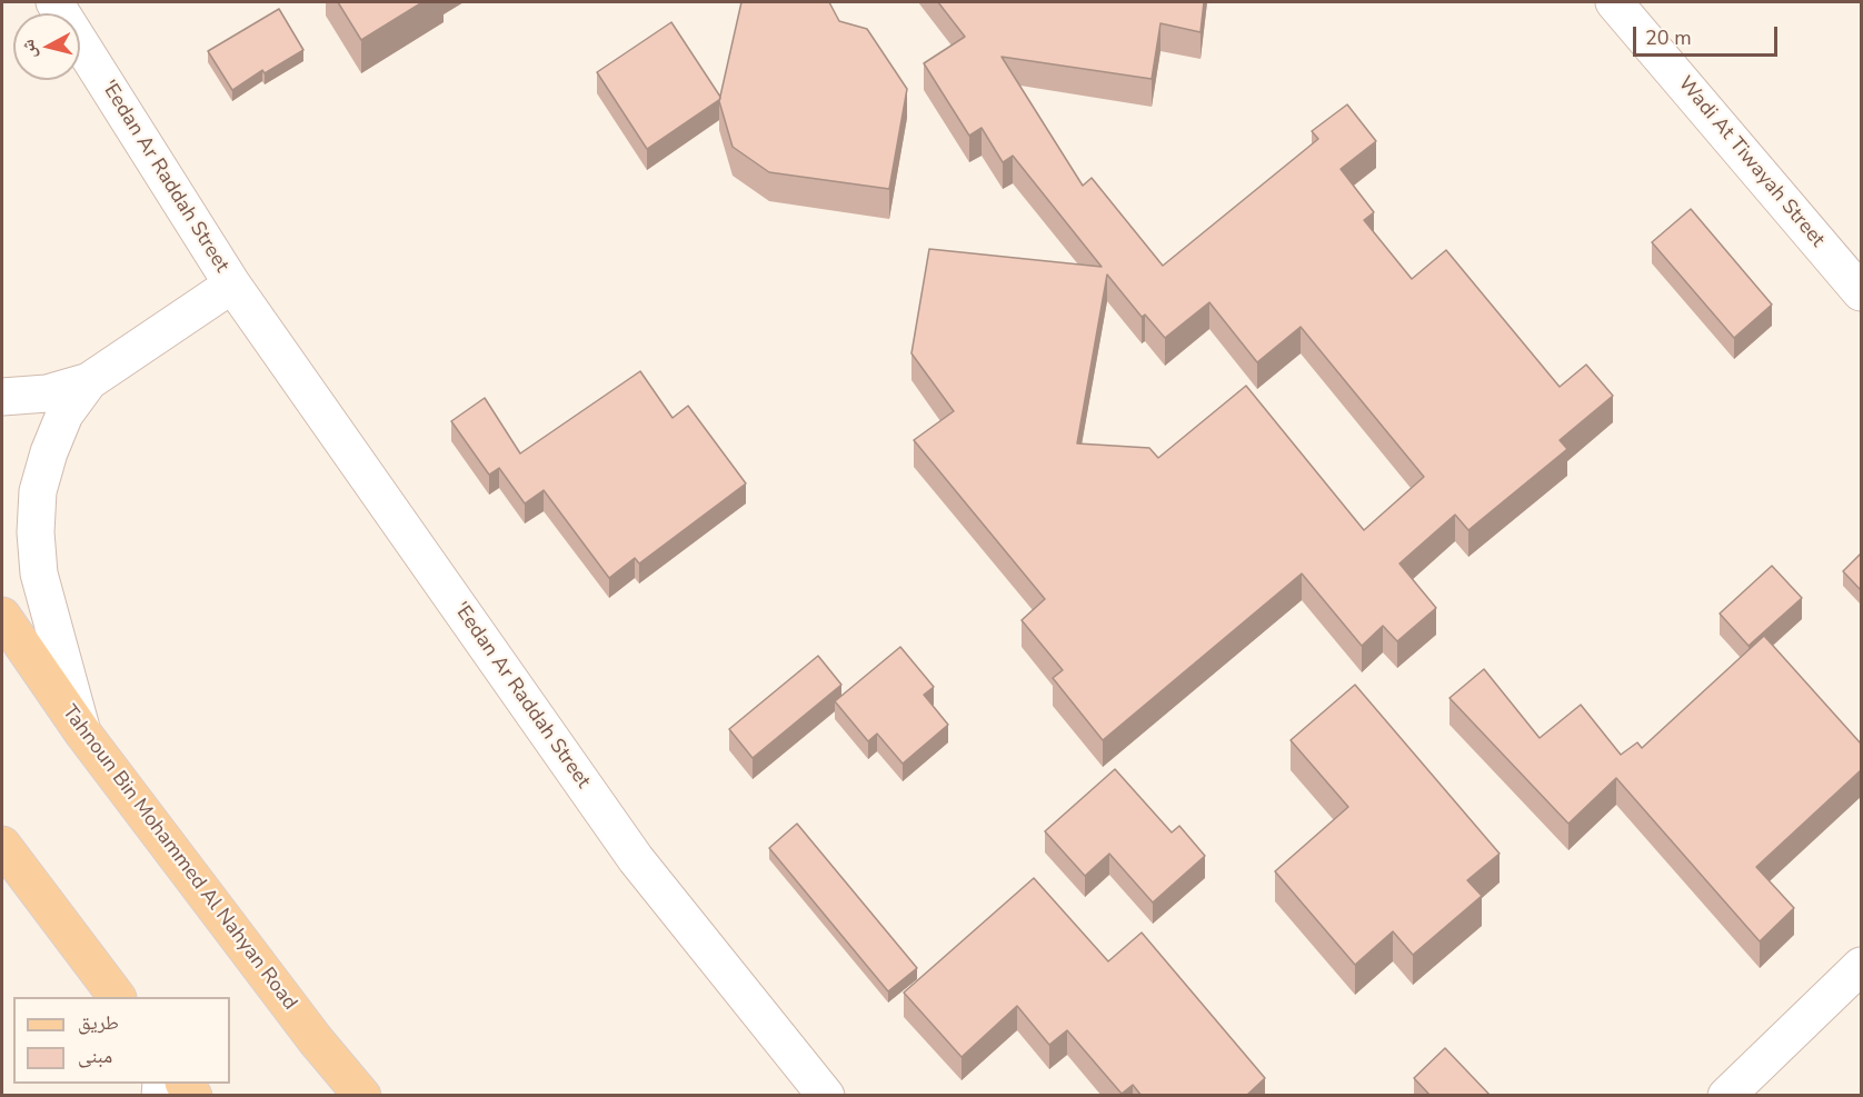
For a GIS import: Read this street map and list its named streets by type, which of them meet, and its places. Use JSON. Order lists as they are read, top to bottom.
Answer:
{
  "streets": {
    "main road": ["Tahnoun Bin Mohammed Al Nahyan Road"],
    "street": ["Wadi At Tiwayah Street", "'Eedan Ar Raddah Street"]
  },
  "crossings": [
    ["'Eedan Ar Raddah Street", "Tahnoun Bin Mohammed Al Nahyan Road"]
  ],
  "legend": ["طريق", "مبنى"],
  "scale_bar": "20 m",
  "north": "left"
}
